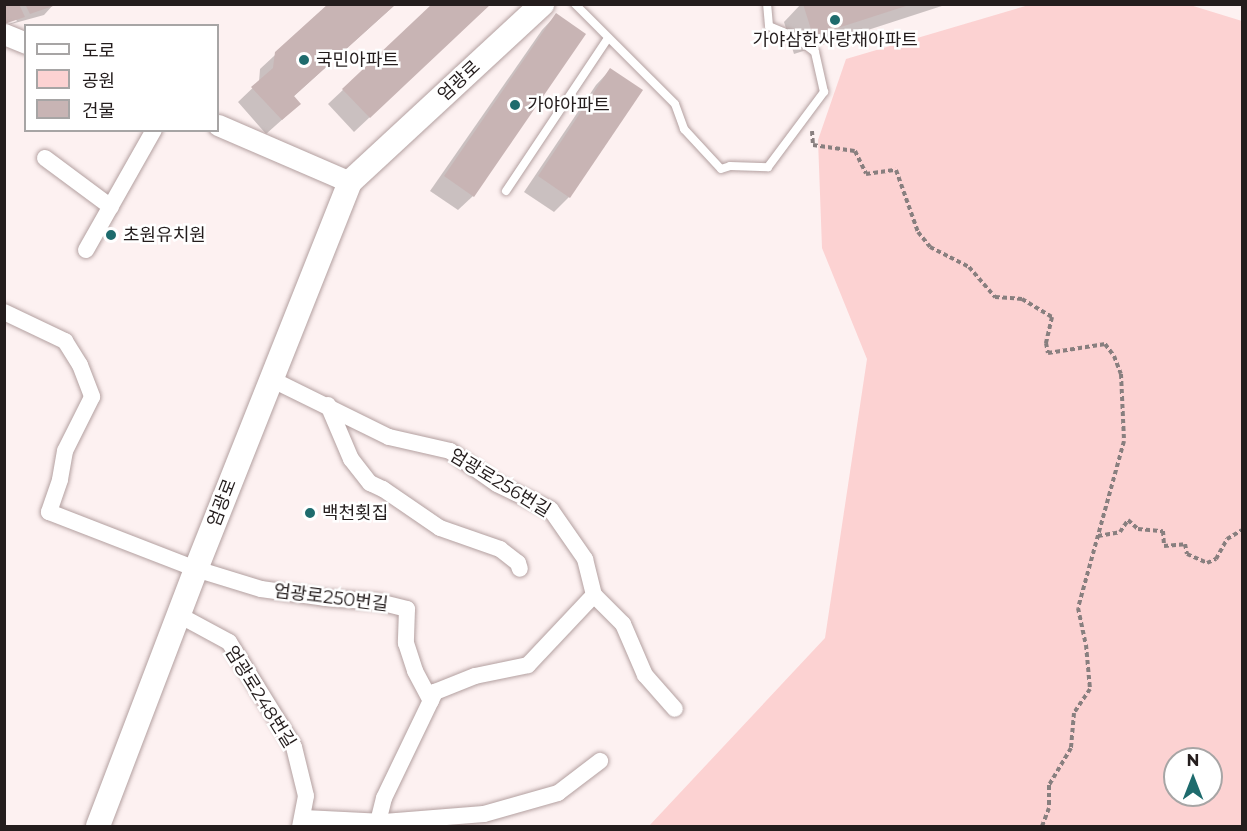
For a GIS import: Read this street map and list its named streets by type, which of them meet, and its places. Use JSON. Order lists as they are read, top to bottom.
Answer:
{
  "streets": {
    "main road": ["엄광로"],
    "street": ["엄광로256번길", "엄광로250번길", "엄광로248번길"]
  },
  "crossings": [
    ["엄광로", "엄광로256번길"],
    ["엄광로", "엄광로250번길"],
    ["엄광로", "엄광로248번길"]
  ],
  "places": [
    "가야삼한사랑채아파트",
    "국민아파트",
    "가야아파트",
    "초원유치원",
    "백천횟집"
  ],
  "legend": ["도로", "공원", "건물"],
  "north": "top"
}
